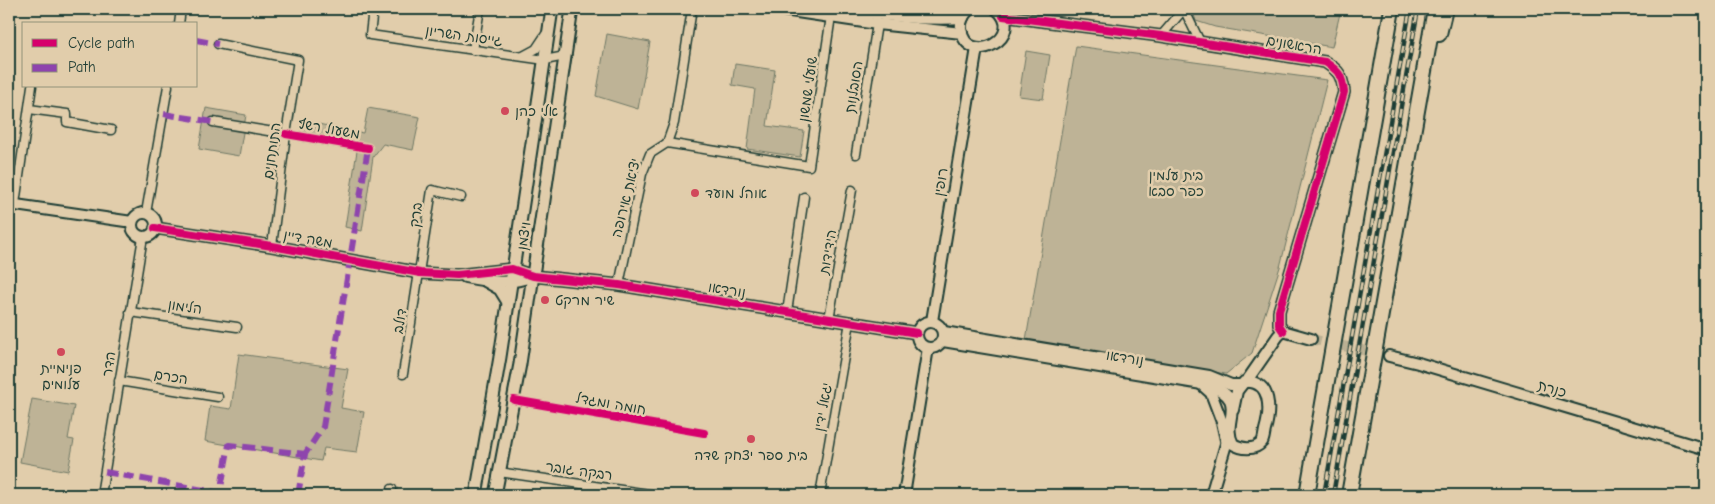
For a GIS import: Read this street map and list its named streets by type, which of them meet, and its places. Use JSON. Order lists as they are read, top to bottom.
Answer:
{
  "streets": {
    "main road": ["ויצמן"],
    "street": [
      "גייסות השריון",
      "הראשונים",
      "הסובלנות",
      "שועלי שמשון",
      "משעול רשף",
      "התותחנים",
      "רופין",
      "יציאת אירופה",
      "ברק",
      "משה דיין",
      "הידידות",
      "נורדאו",
      "הלימון",
      "דולב",
      "הדר",
      "הכרם",
      "כנרת",
      "יגאל ידין",
      "רבקה גובר"
    ],
    "cycle path": ["חומה ומגדל"]
  },
  "crossings": [
    ["גייסות השריון", "ויצמן"],
    ["שועלי שמשון", "יציאת אירופה"],
    ["משעול רשף", "התותחנים"],
    ["התותחנים", "משה דיין"],
    ["רופין", "נורדאו"],
    ["יציאת אירופה", "נורדאו"],
    ["ברק", "משה דיין"],
    ["ברק", "דולב"],
    ["ויצמן", "משה דיין"],
    ["ויצמן", "נורדאו"],
    ["ויצמן", "רבקה גובר"],
    ["משה דיין", "נורדאו"],
    ["משה דיין", "דולב"],
    ["משה דיין", "הדר"],
    ["הידידות", "נורדאו"],
    ["נורדאו", "יגאל ידין"],
    ["הלימון", "הדר"],
    ["הדר", "הכרם"]
  ],
  "parks": ["בית עלמין כפר סבא"],
  "places": [
    "אלי כהן",
    "אוהל מועד",
    "שיר מרקט",
    "פנימיית עלומים",
    "בית ספר יצחק שדה"
  ],
  "legend": ["Cycle path", "Path"]
}
